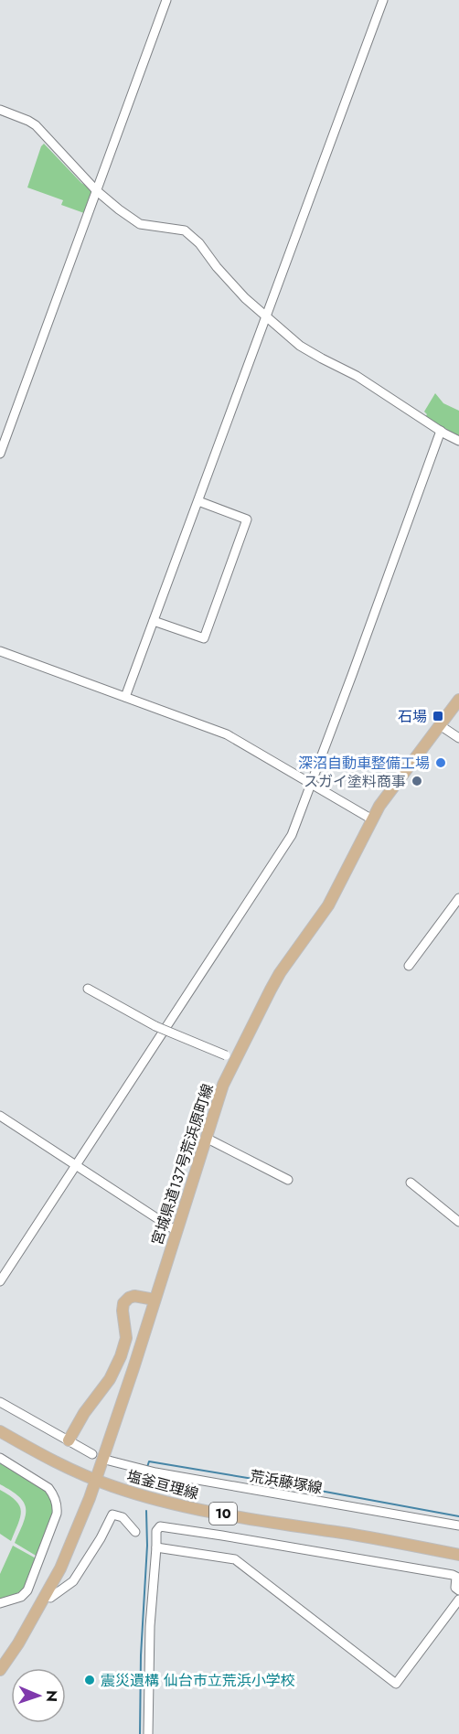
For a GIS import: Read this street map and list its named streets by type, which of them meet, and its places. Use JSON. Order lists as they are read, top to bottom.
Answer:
{
  "streets": {
    "main road": ["宮城県道137号荒浜原町線", "塩釜亘理線", "10"],
    "street": ["荒浜藤塚線"]
  },
  "crossings": [
    ["宮城県道137号荒浜原町線", "塩釜亘理線"]
  ],
  "places": {
    "transit": ["石場"],
    "other": ["深沼自動車整備工場", "スガイ塗料商事", "震災遺構 仙台市立荒浜小学校"]
  },
  "north": "right"
}
